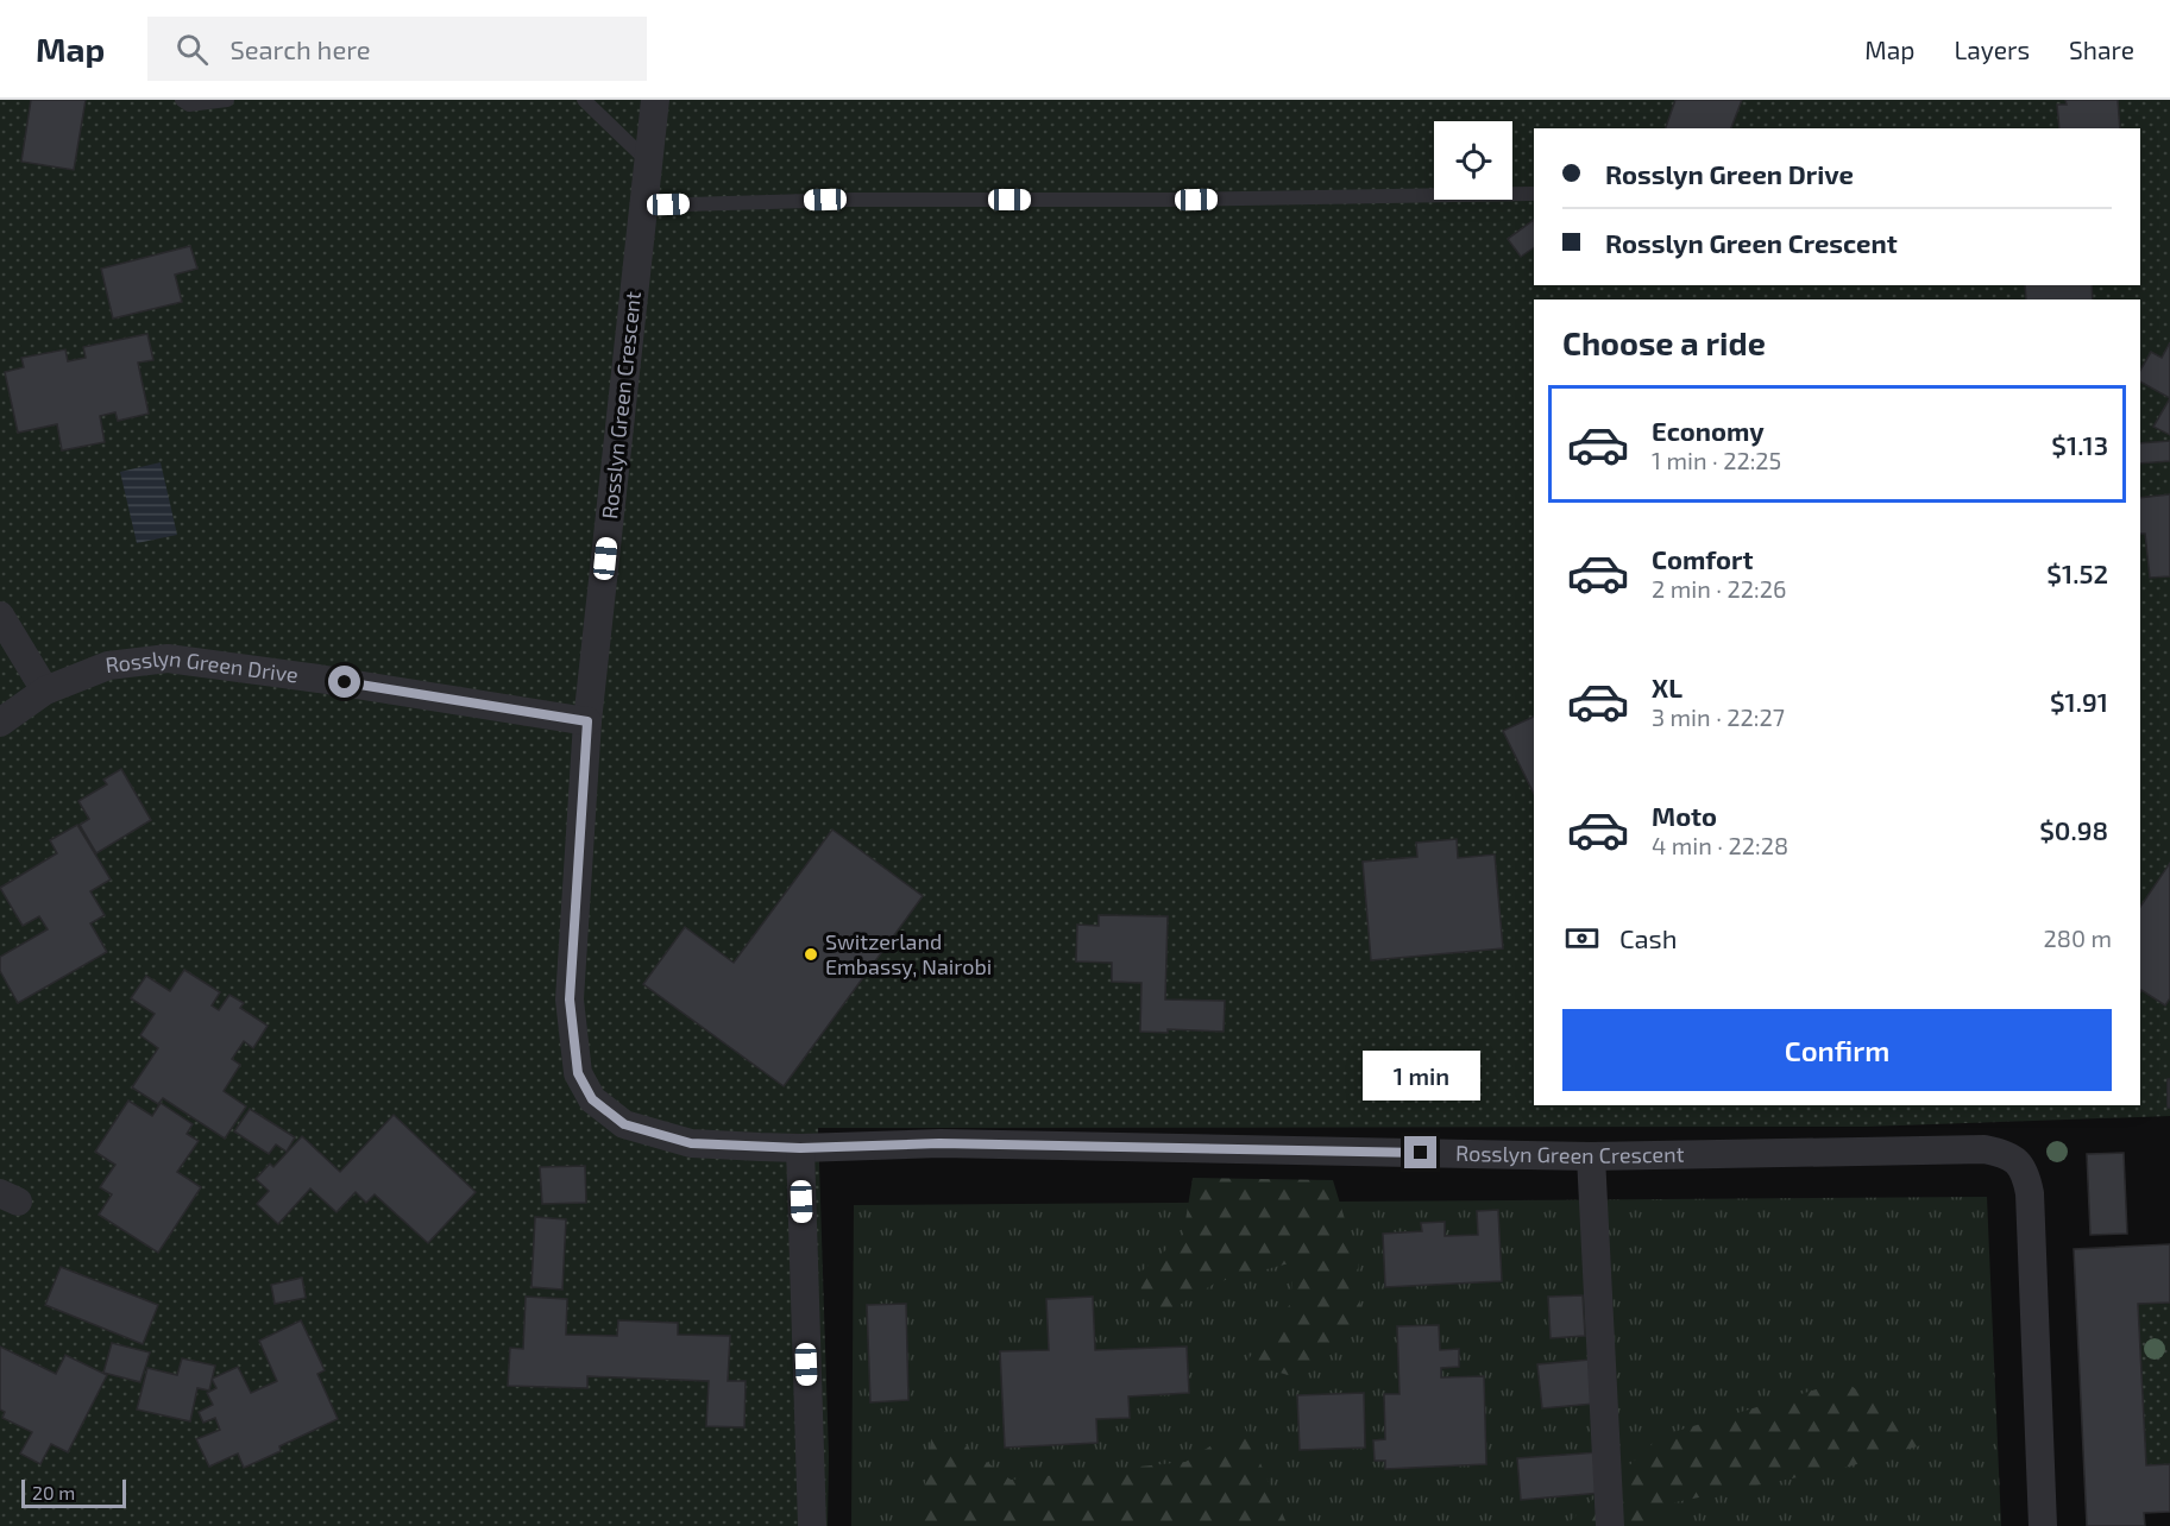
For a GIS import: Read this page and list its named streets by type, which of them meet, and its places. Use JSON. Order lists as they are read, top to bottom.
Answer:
{
  "streets": {
    "street": ["Rosslyn Green Crescent", "Rosslyn Green Drive"]
  },
  "crossings": [
    ["Rosslyn Green Crescent", "Rosslyn Green Drive"]
  ],
  "places": ["Switzerland Embassy, Nairobi"],
  "scale_bar": "20 m",
  "page": {
    "header": "Map",
    "search": "Search here",
    "nav": ["Map", "Layers", "Share"],
    "banner": ["Rosslyn Green Drive", "Rosslyn Green Crescent"],
    "heading": "Choose a ride",
    "list": [
      {
        "name": "Economy",
        "note": "1 min · 22:25",
        "value": "$1.13"
      },
      {
        "name": "Comfort",
        "note": "2 min · 22:26",
        "value": "$1.52"
      },
      {
        "name": "XL",
        "note": "3 min · 22:27",
        "value": "$1.91"
      },
      {
        "name": "Moto",
        "note": "4 min · 22:28",
        "value": "$0.98"
      }
    ],
    "pay": ["Cash", "280 m"],
    "buttons": "Confirm",
    "bubble": "1 min",
    "scale": "20 m"
  }
}
